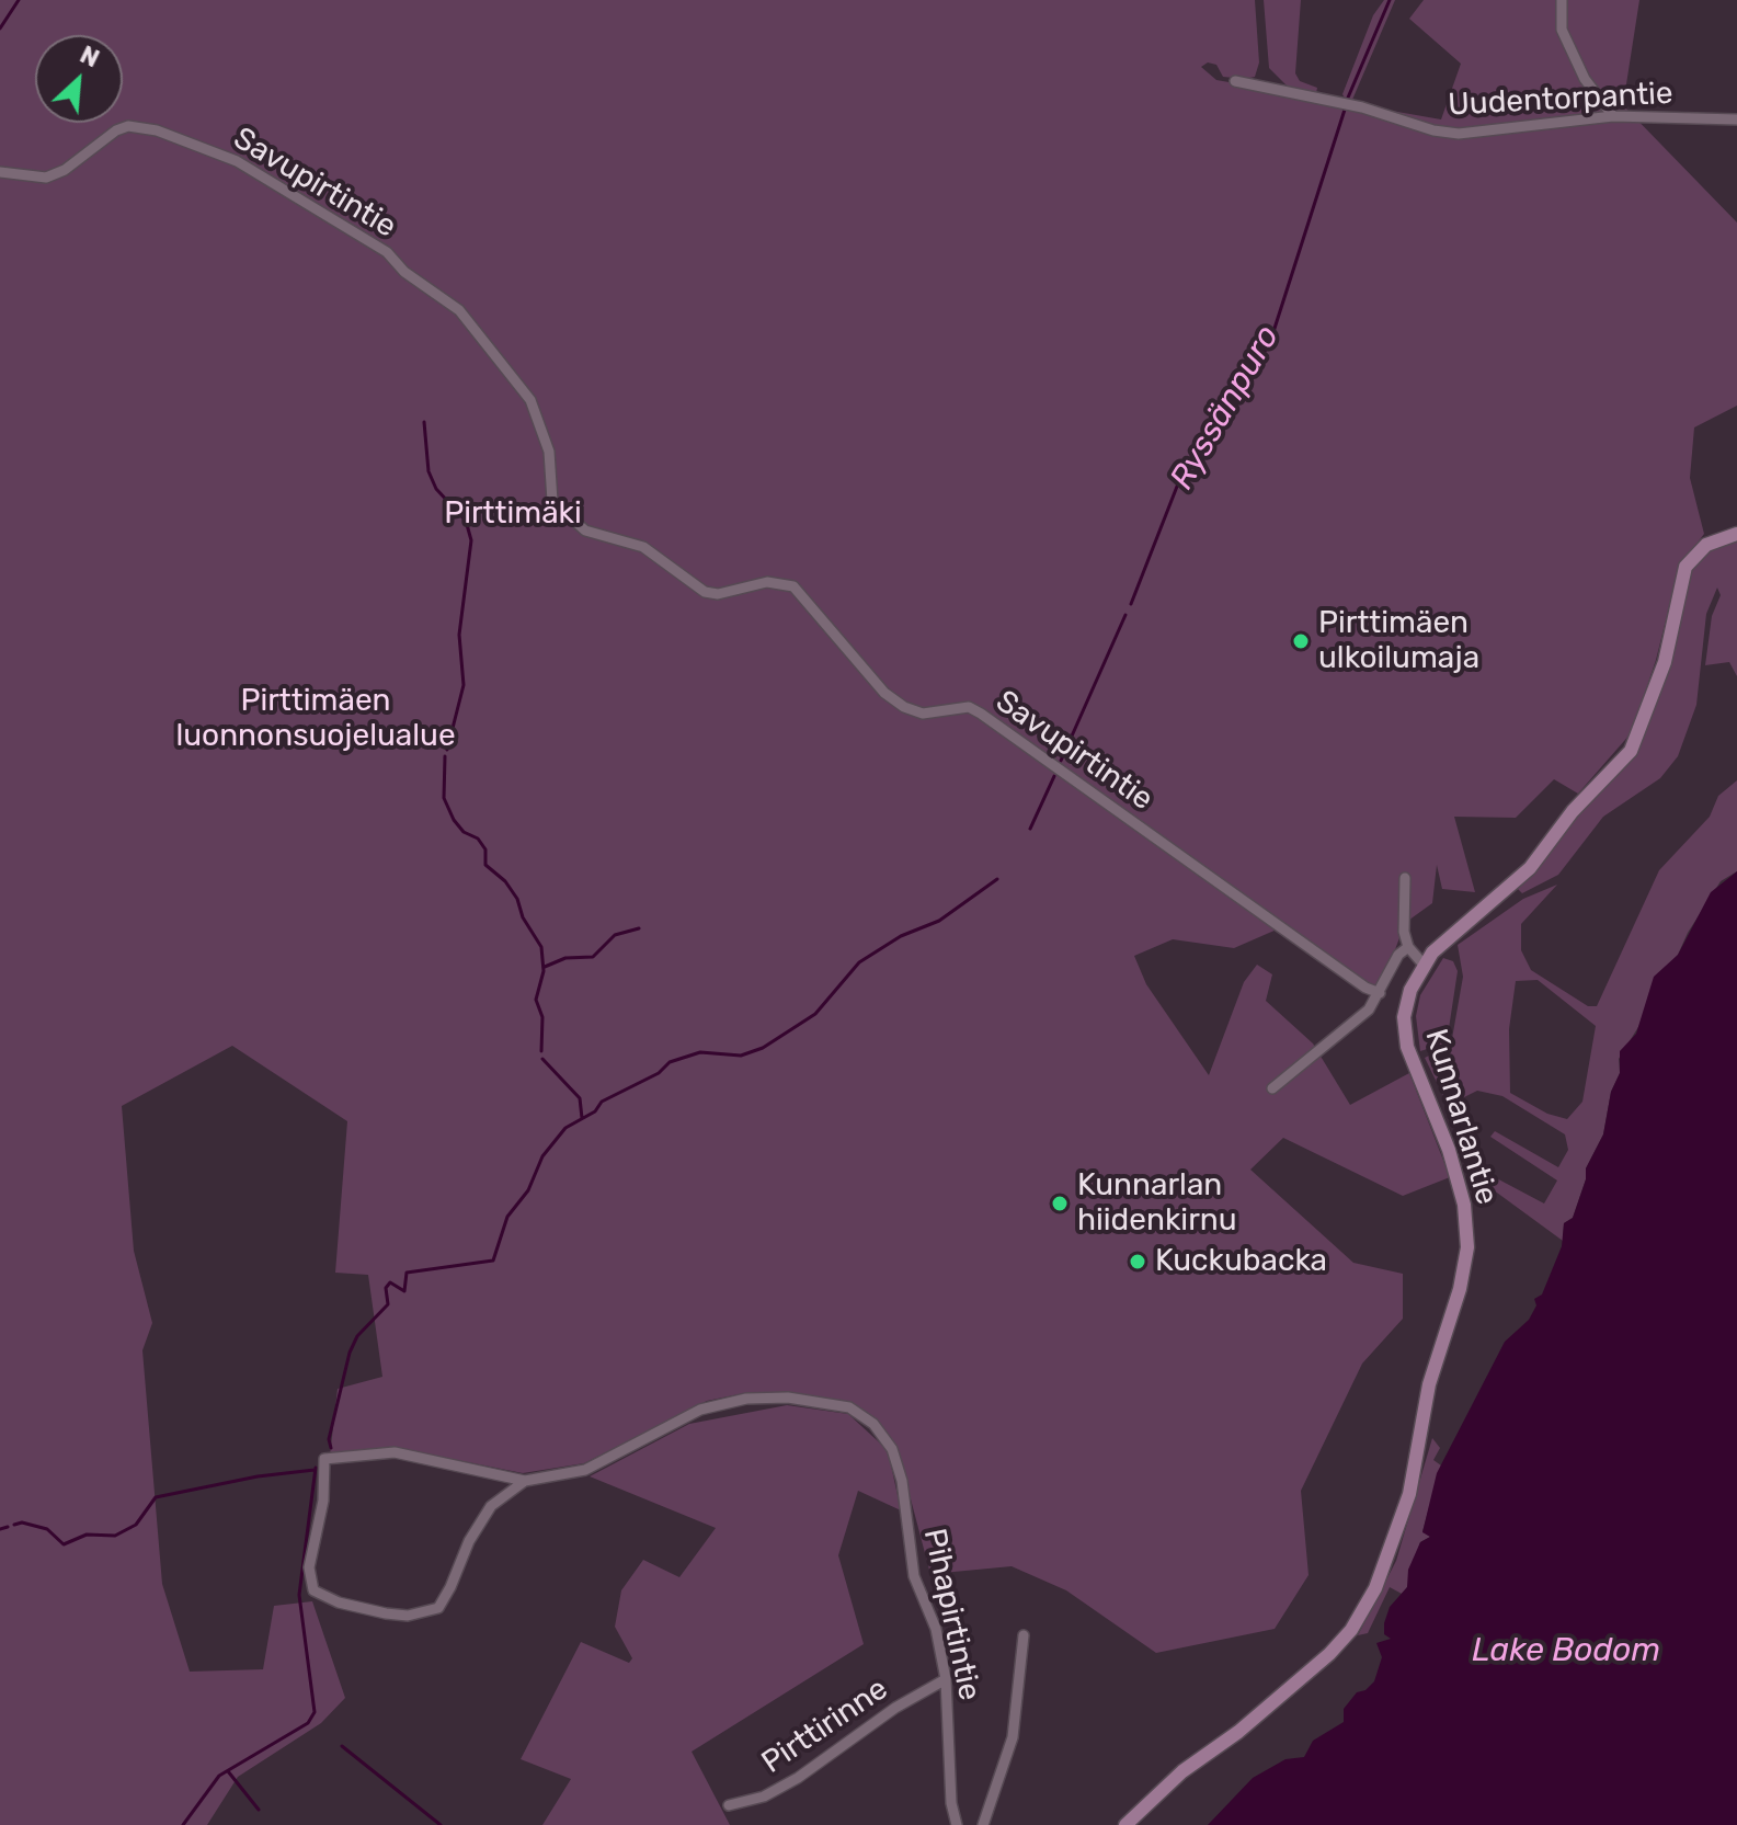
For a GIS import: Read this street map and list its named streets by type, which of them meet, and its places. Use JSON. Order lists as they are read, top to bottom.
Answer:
{
  "streets": {
    "main road": ["Kunnarlantie"],
    "street": [
      "Uudentorpantie",
      "Savupirtintie",
      "Pihapirtintie",
      "Pirttirinne"
    ]
  },
  "crossings": [
    ["Pihapirtintie", "Pirttirinne"]
  ],
  "water": ["Ryssänpuro", "Lake Bodom"],
  "parks": ["Pirttimäki", "Pirttimäen luonnonsuojelualue"],
  "places": ["Pirttimäen ulkoilumaja", "Kunnarlan hiidenkirnu", "Kuckubacka"],
  "north": "top right"
}
